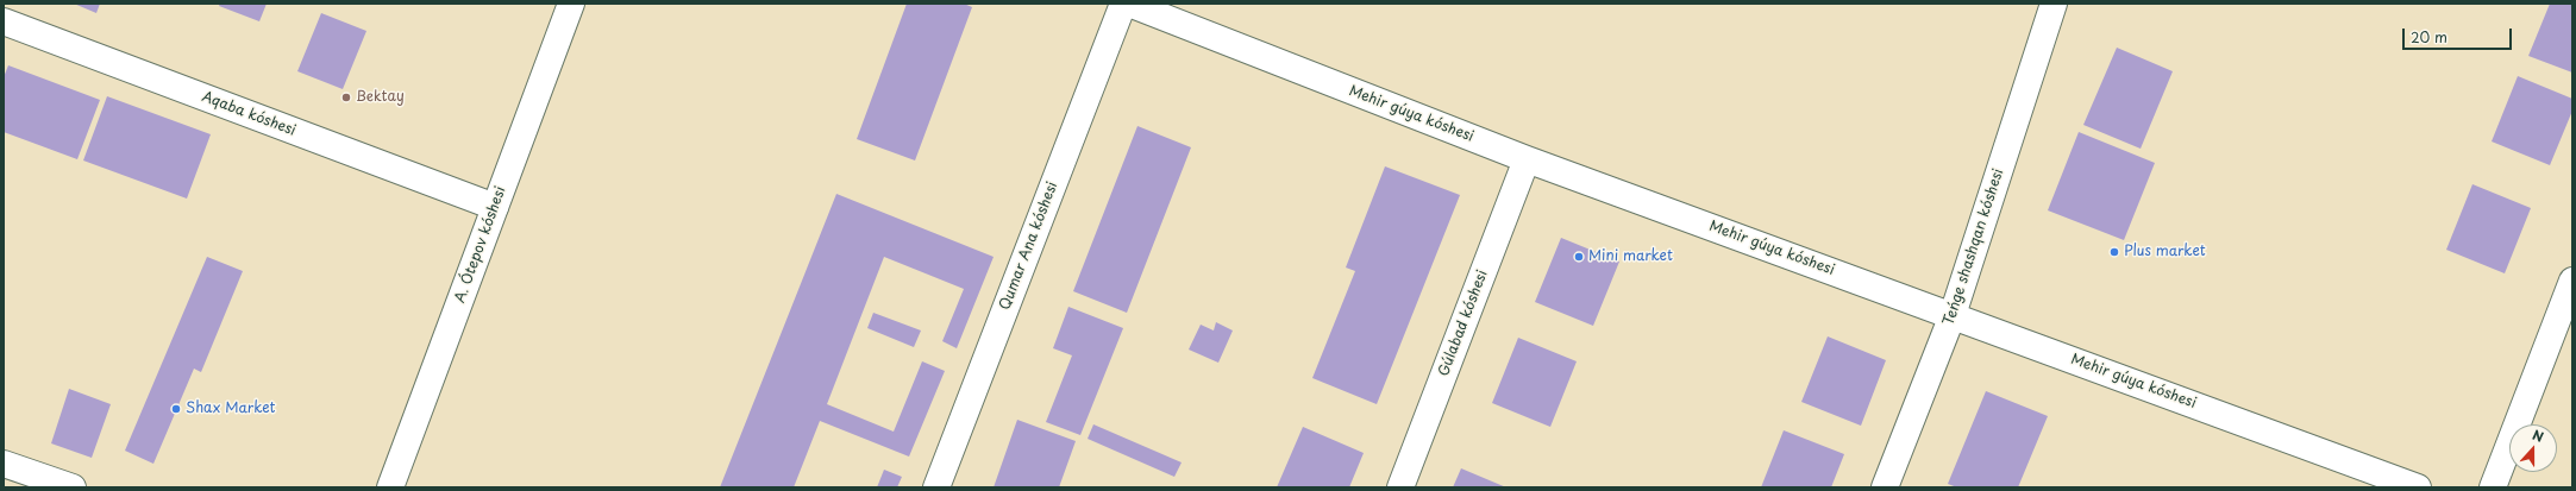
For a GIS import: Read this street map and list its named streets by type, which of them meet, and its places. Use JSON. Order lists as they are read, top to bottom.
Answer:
{
  "streets": {
    "street": [
      "Aqaba kóshesi",
      "Mehir gúyа kóshesi",
      "A. Ótepov kóshesi",
      "Qumar Ana kóshesi",
      "Teńge shashqan kóshesi",
      "Gúlabad kóshesi"
    ]
  },
  "crossings": [
    ["Aqaba kóshesi", "A. Ótepov kóshesi"],
    ["Mehir gúyа kóshesi", "Teńge shashqan kóshesi"],
    ["Mehir gúyа kóshesi", "Gúlabad kóshesi"]
  ],
  "places": [
    "Bektay",
    "Plus market",
    "Mini market",
    "Shax Market"
  ],
  "scale_bar": "20 m",
  "north": "top"
}
